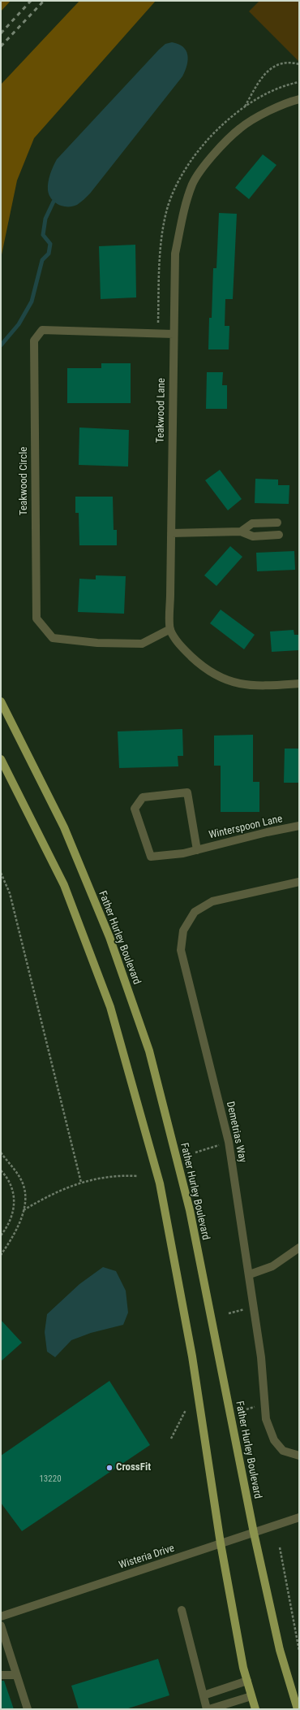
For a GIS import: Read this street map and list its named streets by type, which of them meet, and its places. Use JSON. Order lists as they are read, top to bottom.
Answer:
{
  "streets": {
    "main road": ["Father Hurley Boulevard"],
    "street": [
      "Teakwood Lane",
      "Teakwood Circle",
      "Winterspoon Lane",
      "Demetrias Way",
      "Wisteria Drive"
    ]
  },
  "crossings": [
    ["Teakwood Lane", "Teakwood Circle"],
    ["Father Hurley Boulevard", "Wisteria Drive"]
  ],
  "places": ["CrossFit"],
  "house_numbers": ["13220"]
}
